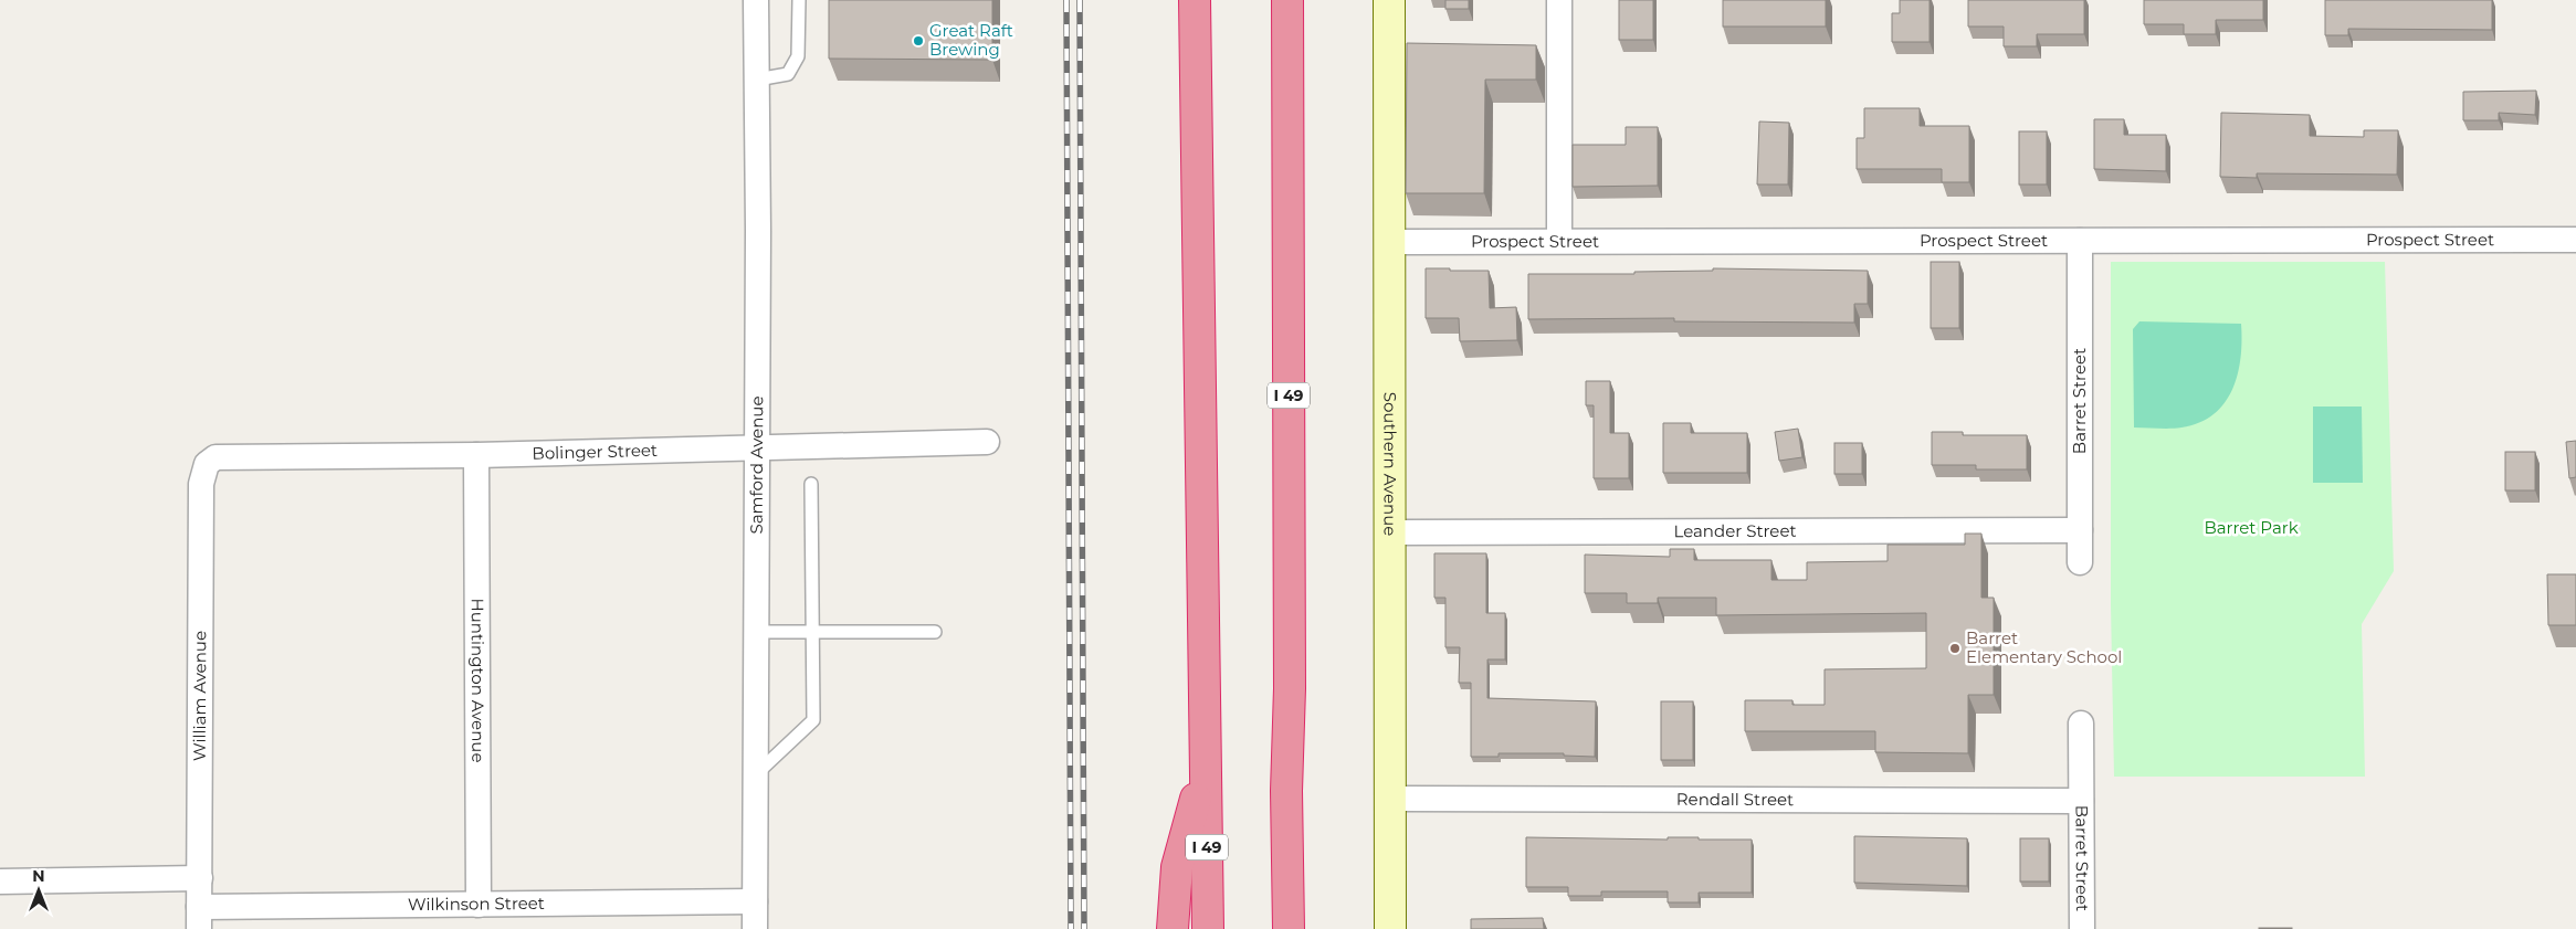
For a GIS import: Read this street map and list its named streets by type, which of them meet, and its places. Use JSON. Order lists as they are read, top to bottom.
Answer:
{
  "streets": {
    "highway": ["I 49"],
    "street": [
      "Prospect Street",
      "Barret Street",
      "Bolinger Street",
      "Samford Avenue",
      "Southern Avenue",
      "Leander Street",
      "Huntington Avenue",
      "William Avenue",
      "Rendall Street",
      "Wilkinson Street"
    ]
  },
  "crossings": [
    ["Prospect Street", "Barret Street"],
    ["Prospect Street", "Southern Avenue"],
    ["Barret Street", "Leander Street"],
    ["Barret Street", "Rendall Street"],
    ["Bolinger Street", "Samford Avenue"],
    ["Bolinger Street", "Huntington Avenue"],
    ["Bolinger Street", "William Avenue"],
    ["Samford Avenue", "Wilkinson Street"],
    ["Southern Avenue", "Leander Street"],
    ["Southern Avenue", "Rendall Street"],
    ["Huntington Avenue", "Wilkinson Street"],
    ["William Avenue", "Wilkinson Street"]
  ],
  "parks": ["Barret Park"],
  "places": ["Great Raft Brewing", "Barret Elementary School"],
  "north": "top"
}
